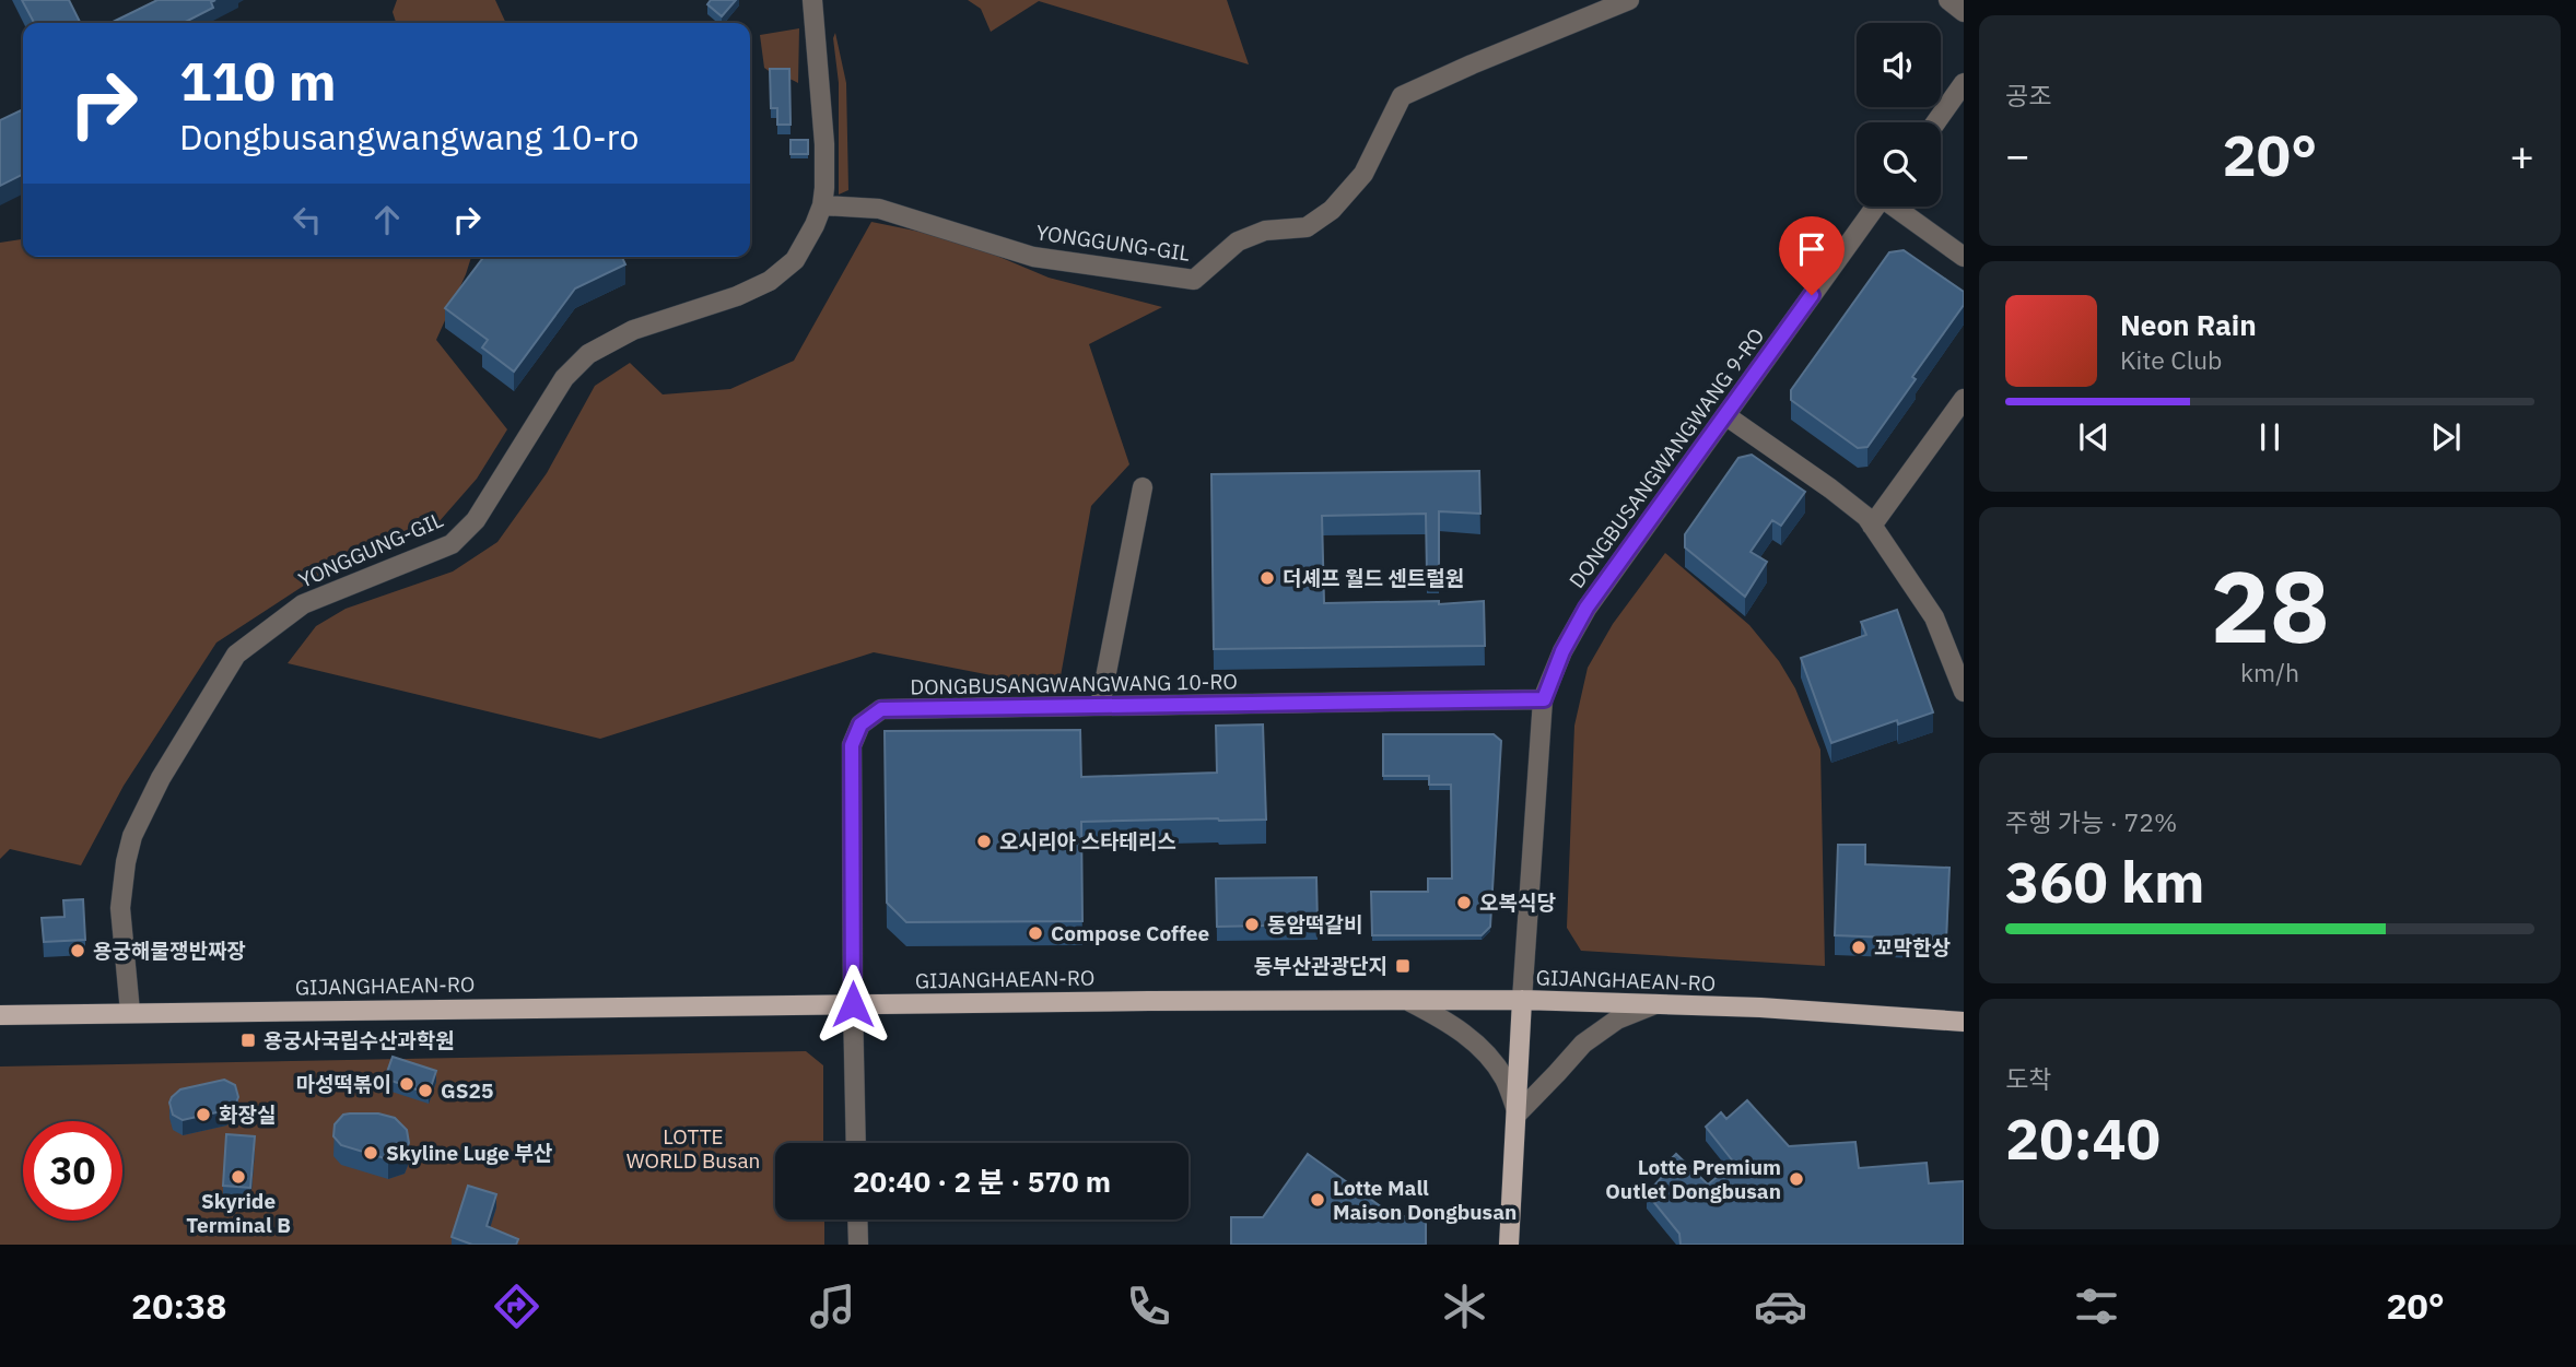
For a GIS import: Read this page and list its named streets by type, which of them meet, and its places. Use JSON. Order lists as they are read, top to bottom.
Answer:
{
  "streets": {
    "main road": ["GIJANGHAEAN-RO"],
    "street": ["YONGGUNG-GIL", "DONGBUSANGWANGWANG 9-RO", "DONGBUSANGWANGWANG 10-RO"]
  },
  "crossings": [
    ["YONGGUNG-GIL", "GIJANGHAEAN-RO"],
    ["DONGBUSANGWANGWANG 9-RO", "DONGBUSANGWANGWANG 10-RO"],
    ["DONGBUSANGWANGWANG 9-RO", "GIJANGHAEAN-RO"],
    ["DONGBUSANGWANGWANG 10-RO", "GIJANGHAEAN-RO"]
  ],
  "parks": ["LOTTE WORLD Busan"],
  "places": {
    "other": [
      "더셰프 월드 센트럴원",
      "오시리아 스타테리스",
      "오복식당",
      "동암떡갈비",
      "Compose Coffee",
      "꼬막한상",
      "용궁해물쟁반짜장",
      "마성떡볶이",
      "GS25",
      "화장실",
      "Skyline Luge 부산",
      "Skyride Terminal B",
      "Lotte Premium Outlet Dongbusan",
      "Lotte Mall Maison Dongbusan"
    ],
    "transit": ["동부산관광단지", "용궁사국립수산과학원"]
  },
  "page": {
    "tile": [
      "공조",
      ["28", "km/h"],
      ["주행 가능 · 72%", "360 km"],
      ["도착", "20:40"]
    ],
    "turn": ["110 m", "Dongbusangwangwang 10-ro"],
    "heat": ["−", "20°", "+"],
    "song": ["Neon Rain", "Kite Club"],
    "limit": "30",
    "trip": "20:40 · 2 분 · 570 m",
    "tabs": ["20:38", "20°"]
  }
}
